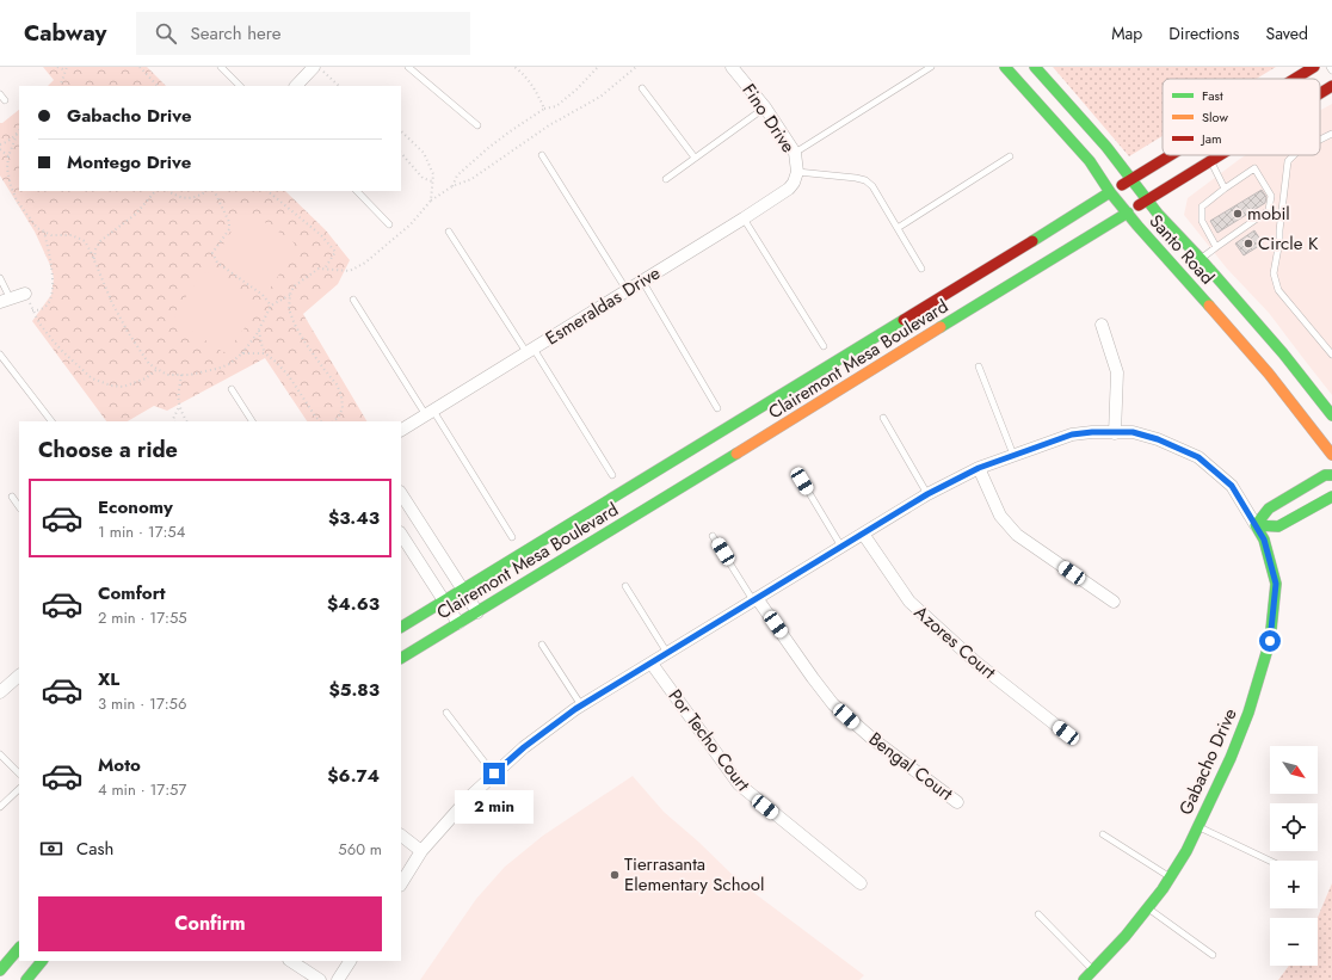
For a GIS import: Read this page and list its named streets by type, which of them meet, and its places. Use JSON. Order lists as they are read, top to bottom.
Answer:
{
  "streets": {
    "main road": ["Santo Road", "Clairemont Mesa Boulevard", "Gabacho Drive"],
    "street": [
      "Fino Drive",
      "Esmeraldas Drive",
      "Azores Court",
      "Por Techo Court",
      "Bengal Court"
    ]
  },
  "crossings": [
    ["Fino Drive", "Esmeraldas Drive"],
    ["Santo Road", "Clairemont Mesa Boulevard"]
  ],
  "places": ["mobil", "Circle K", "Tierrasanta Elementary School"],
  "legend": ["Fast", "Slow", "Jam"],
  "north": "bottom right",
  "page": {
    "header": "Cabway",
    "search": "Search here",
    "nav": ["Map", "Directions", "Saved"],
    "banner": ["Gabacho Drive", "Montego Drive"],
    "heading": "Choose a ride",
    "list": [
      {
        "name": "Economy",
        "note": "1 min · 17:54",
        "value": "$3.43"
      },
      {
        "name": "Comfort",
        "note": "2 min · 17:55",
        "value": "$4.63"
      },
      {
        "name": "XL",
        "note": "3 min · 17:56",
        "value": "$5.83"
      },
      {
        "name": "Moto",
        "note": "4 min · 17:57",
        "value": "$6.74"
      }
    ],
    "map_buttons": ["+", "−"],
    "bubble": "2 min",
    "pay": ["Cash", "560 m"],
    "buttons": "Confirm"
  }
}
